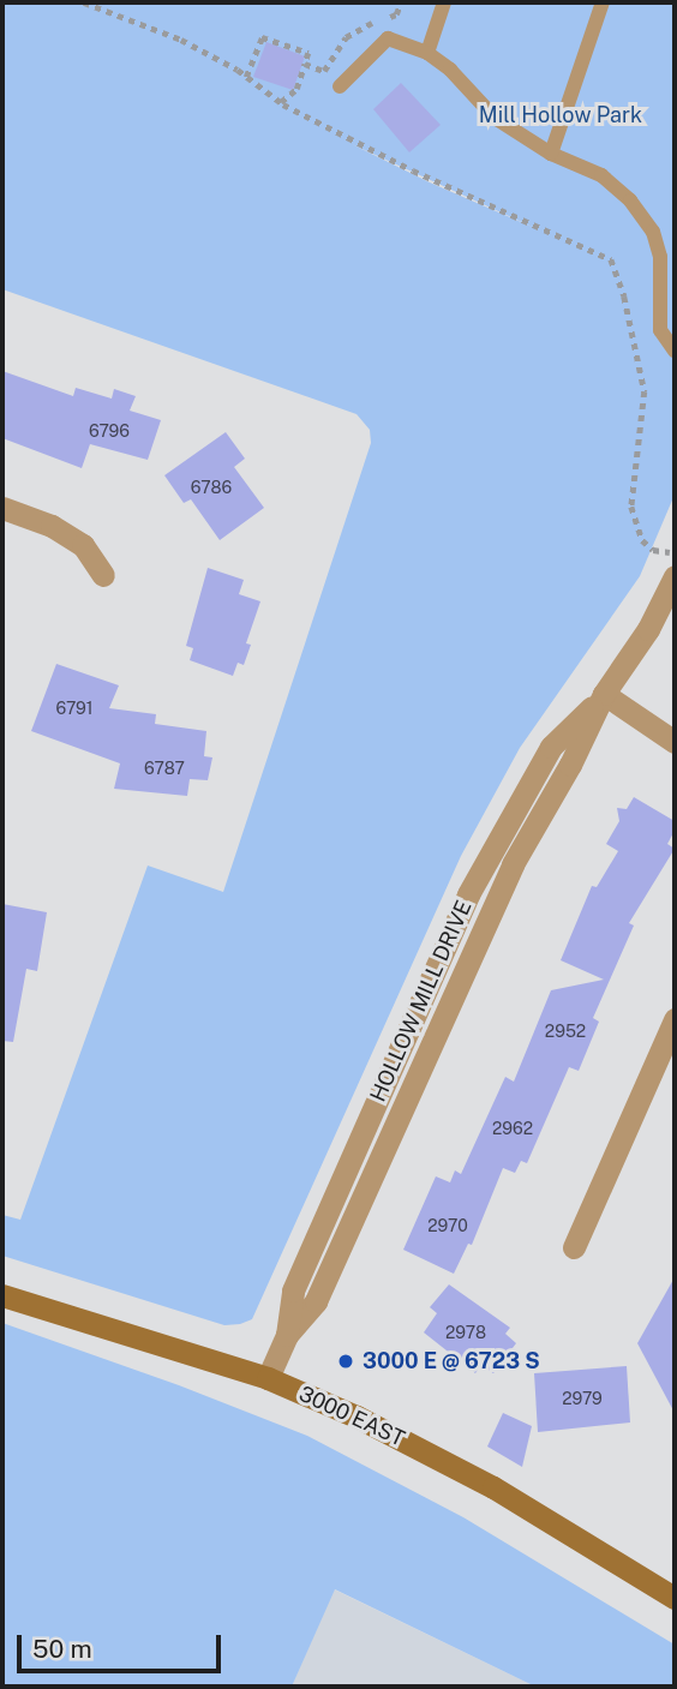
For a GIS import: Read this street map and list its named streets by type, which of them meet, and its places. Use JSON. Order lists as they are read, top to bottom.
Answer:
{
  "streets": {
    "main road": ["3000 EAST"],
    "street": ["HOLLOW MILL DRIVE"]
  },
  "crossings": [
    ["HOLLOW MILL DRIVE", "3000 EAST"]
  ],
  "parks": ["Mill Hollow Park"],
  "places": ["3000 E @ 6723 S"],
  "house_numbers": [
    "6796",
    "6786",
    "6791",
    "6787",
    "2952",
    "2962",
    "2970",
    "2978",
    "2979"
  ],
  "scale_bar": "50 m"
}
